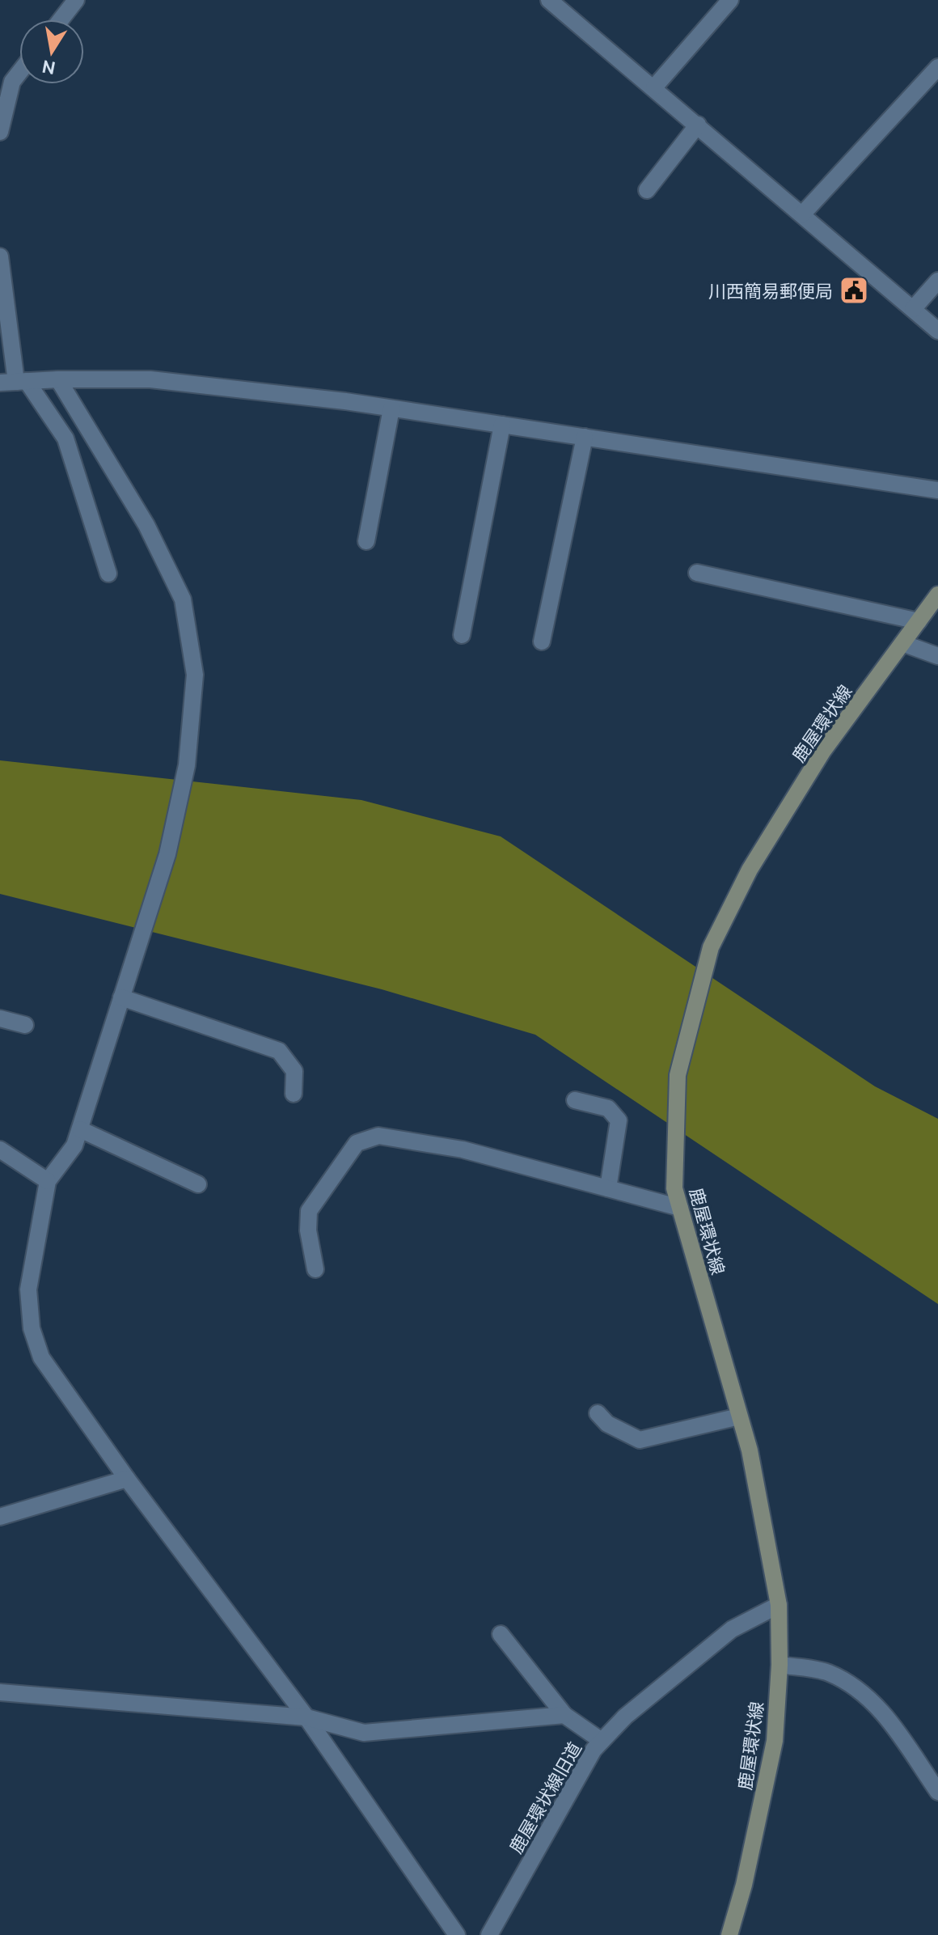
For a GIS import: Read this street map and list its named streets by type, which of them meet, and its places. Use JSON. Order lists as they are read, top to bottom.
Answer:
{
  "streets": {
    "main road": ["鹿屋環状線"],
    "street": ["鹿屋環状線旧道"]
  },
  "crossings": [
    ["鹿屋環状線", "鹿屋環状線旧道"]
  ],
  "places": {
    "public building": ["川西簡易郵便局"]
  },
  "north": "bottom"
}
